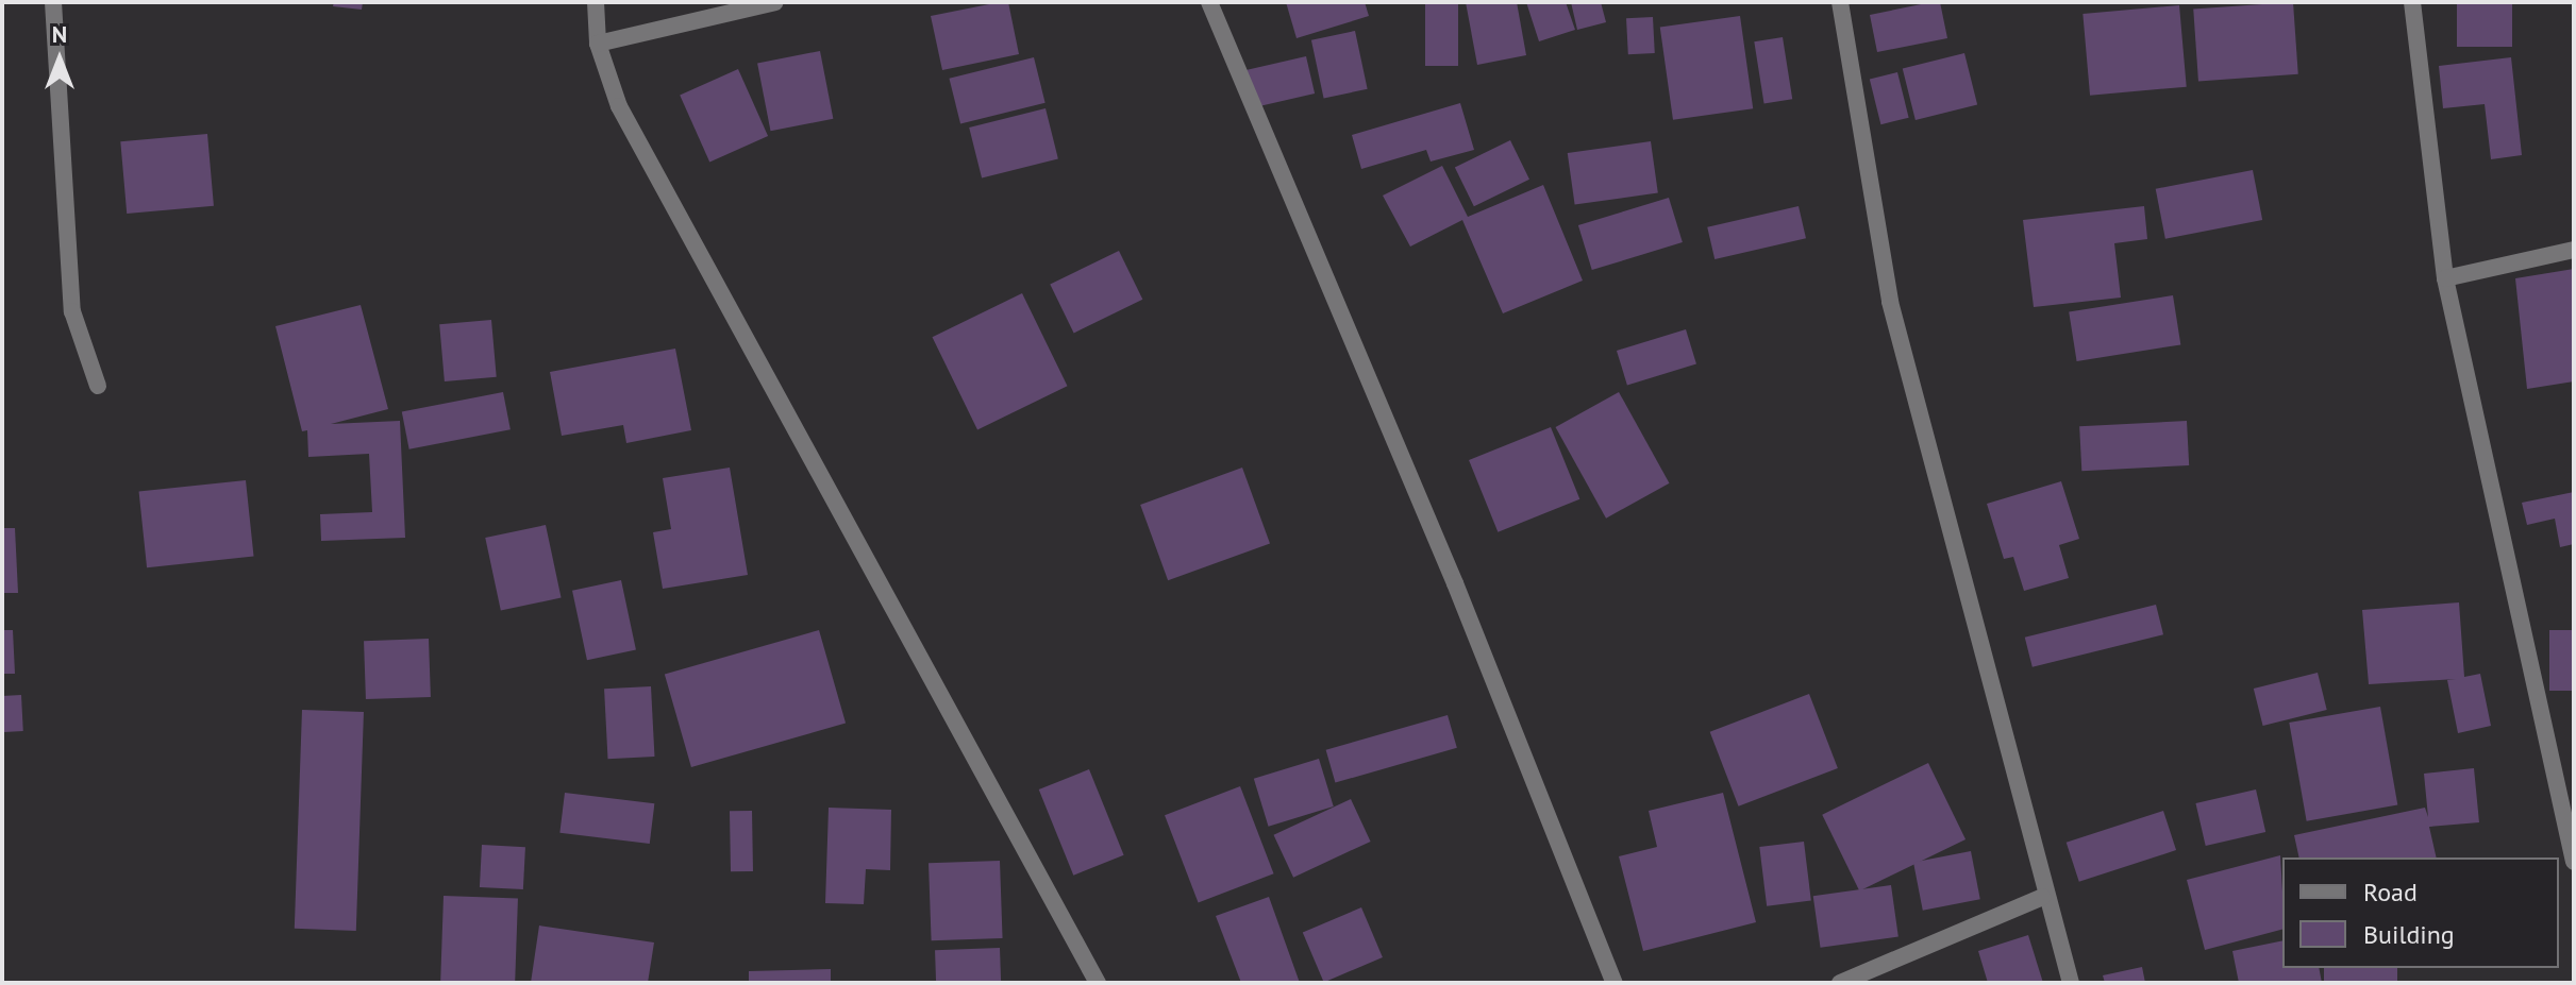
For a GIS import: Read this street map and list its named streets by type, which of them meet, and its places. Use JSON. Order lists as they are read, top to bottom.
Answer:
{
  "legend": ["Road", "Building"],
  "north": "top"
}
